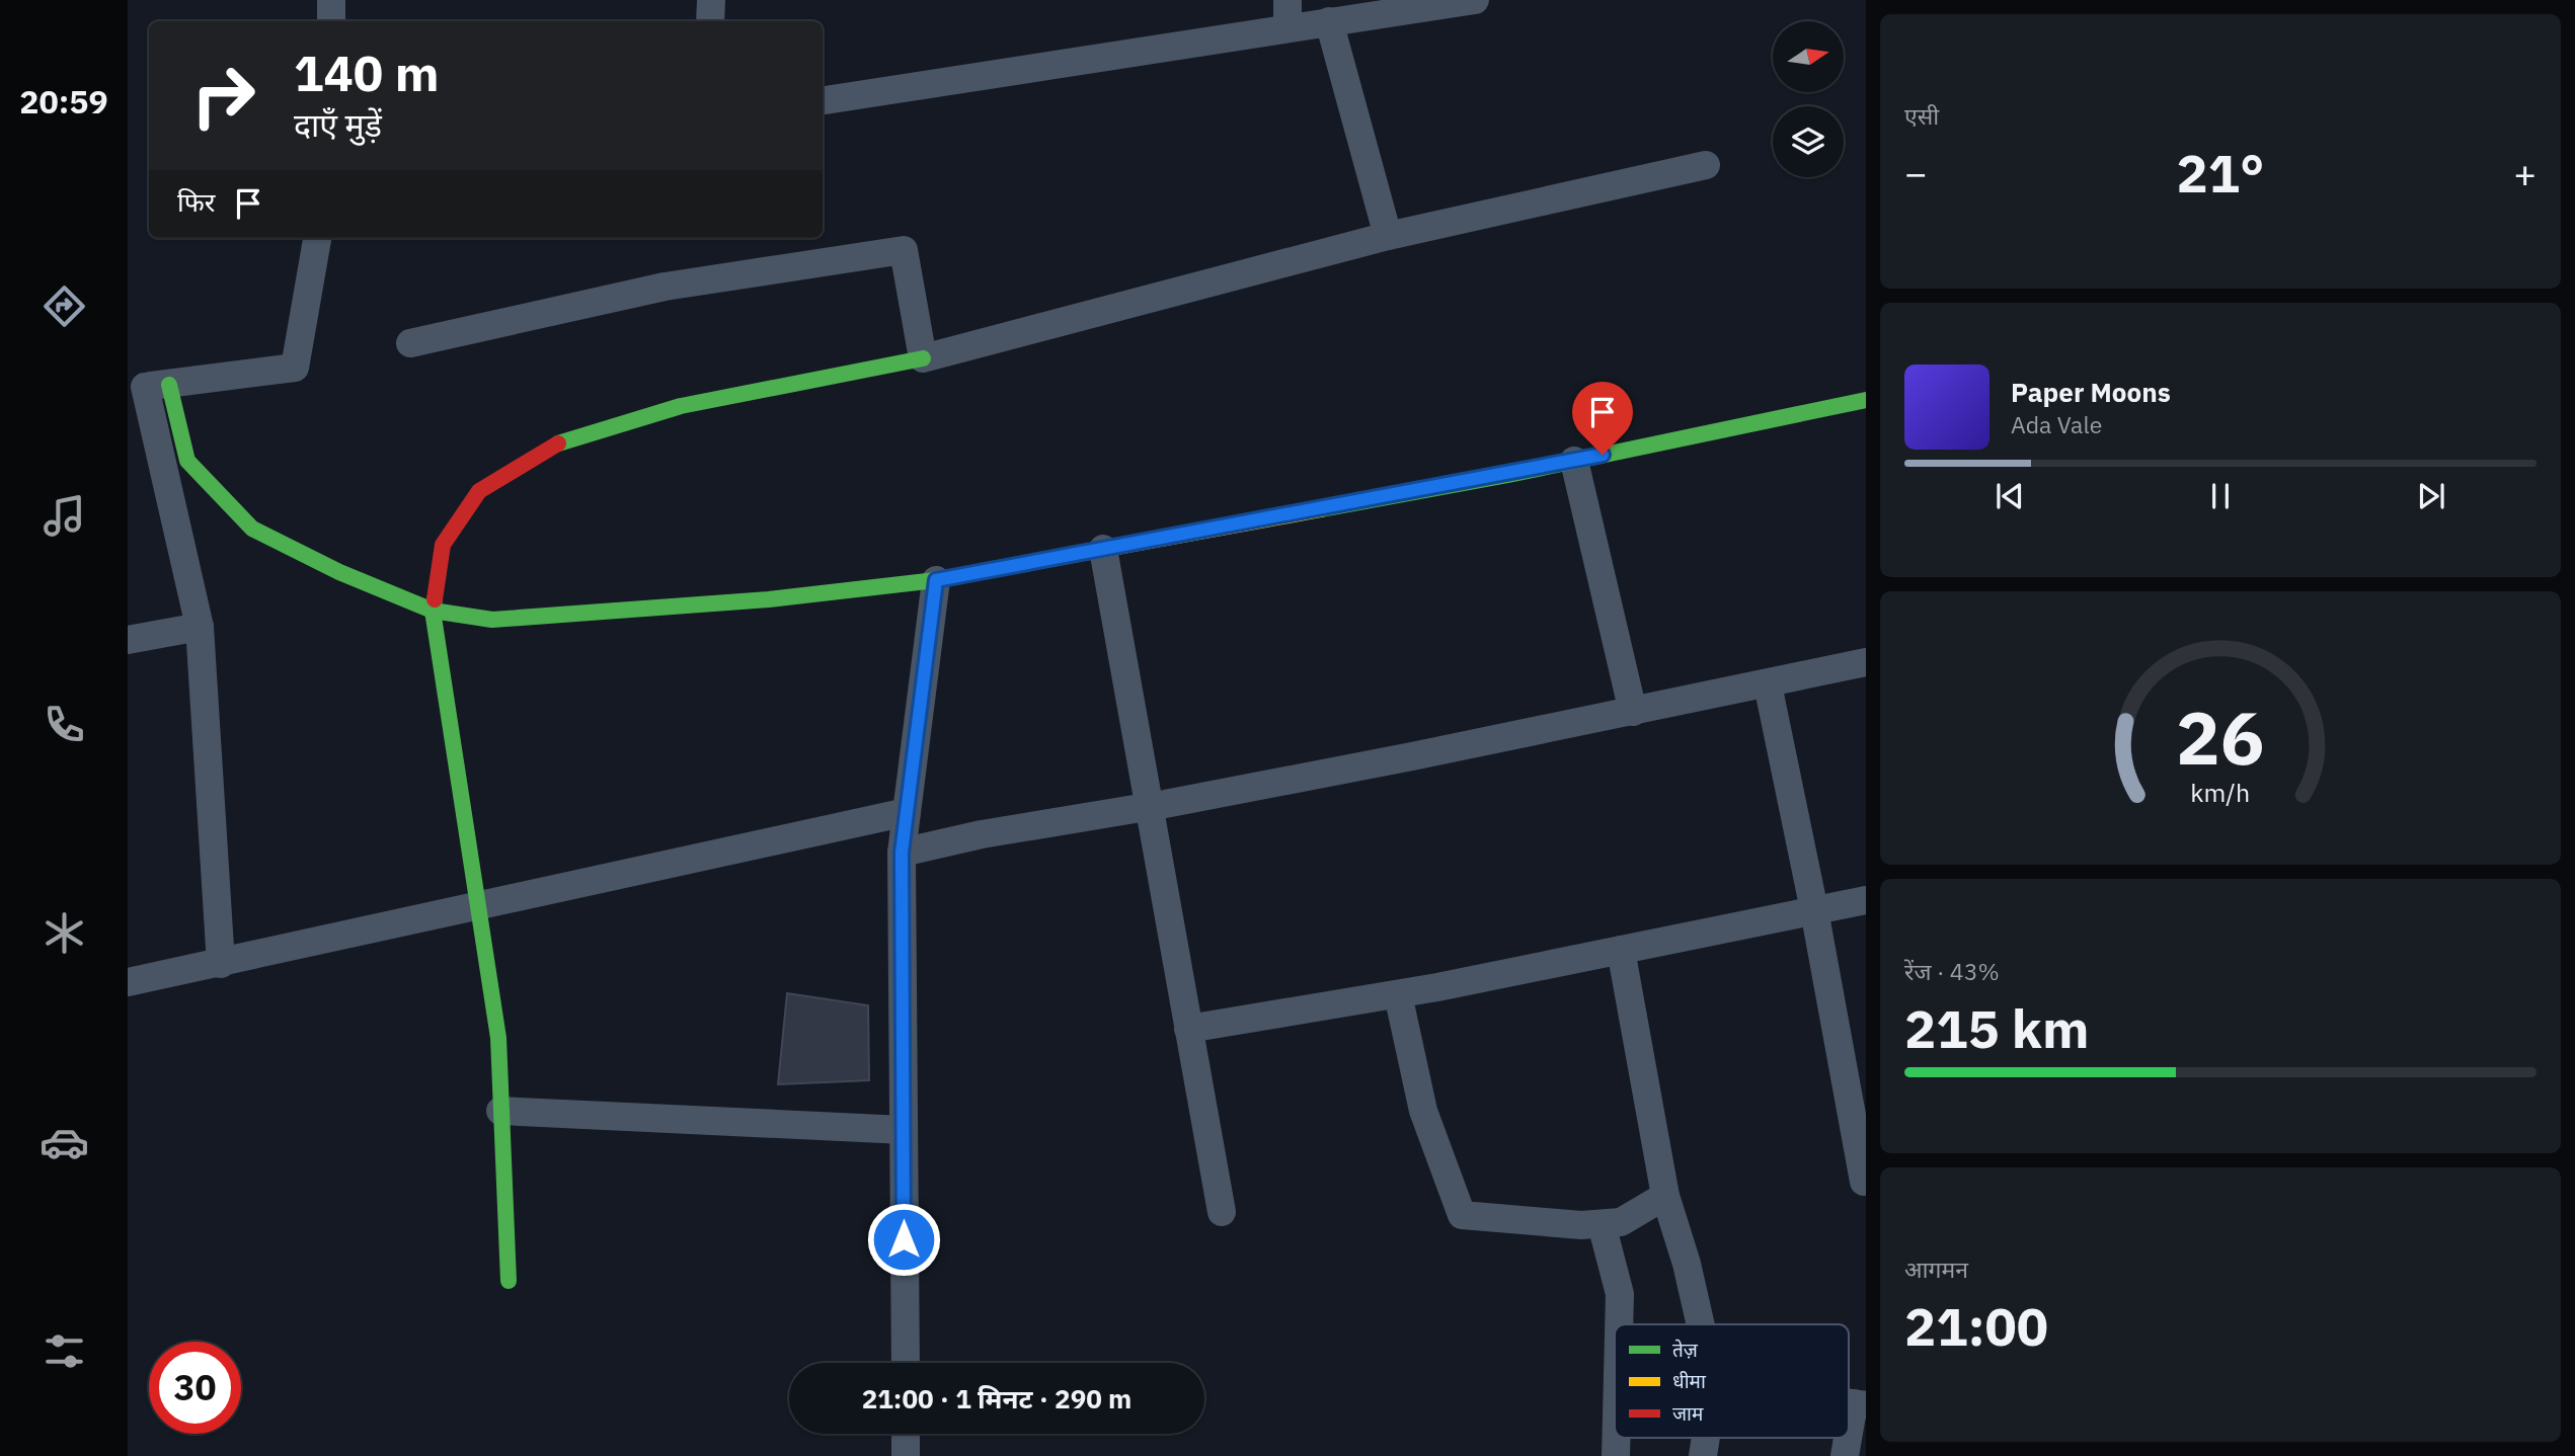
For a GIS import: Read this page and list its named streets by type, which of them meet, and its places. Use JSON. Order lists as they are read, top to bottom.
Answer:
{
  "legend": ["तेज़", "धीमा", "जाम"],
  "north": "right",
  "page": {
    "tabs": "20:59",
    "tile": [
      "एसी",
      ["रेंज · 43%", "215 km"],
      ["आगमन", "21:00"]
    ],
    "turn": ["140 m", "दाएँ मुड़ें"],
    "heat": ["−", "21°", "+"],
    "then": "फिर",
    "song": ["Paper Moons", "Ada Vale"],
    "limit": "30",
    "trip": "21:00 · 1 मिनट · 290 m",
    "gauge": ["26", "km/h"]
  }
}
